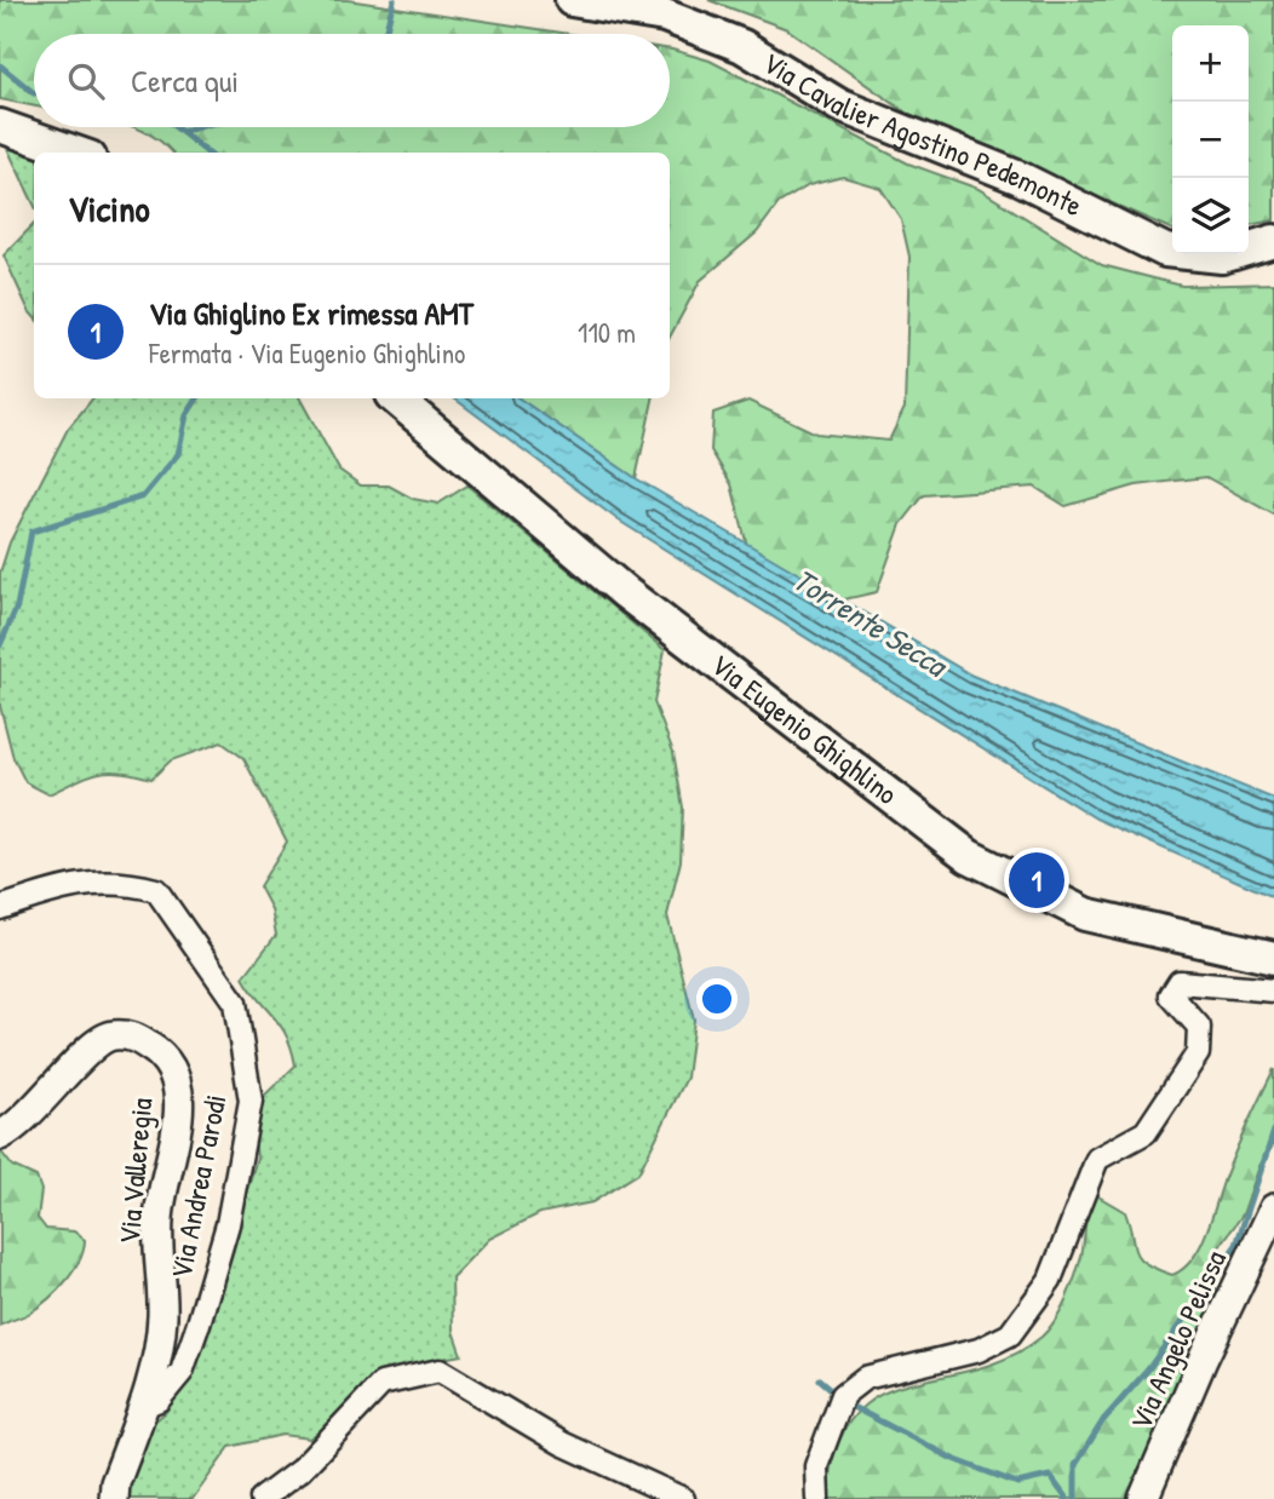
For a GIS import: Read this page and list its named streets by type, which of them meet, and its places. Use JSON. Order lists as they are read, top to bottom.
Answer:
{
  "streets": {
    "main road": ["Via Cavalier Agostino Pedemonte", "Via Eugenio Ghighlino"],
    "street": ["Via Valleregia", "Via Andrea Parodi", "Via Angelo Pelissa"]
  },
  "crossings": [
    ["Via Valleregia", "Via Andrea Parodi"]
  ],
  "water": ["Torrente Secca"],
  "page": {
    "map_buttons": ["+", "−"],
    "search": "Cerca qui",
    "heading": "Vicino",
    "list": [
      {
        "mark": "1",
        "name": "Via Ghiglino Ex rimessa AMT",
        "note": "Fermata · Via Eugenio Ghighlino",
        "value": "110 m"
      }
    ],
    "pins": "1"
  }
}
